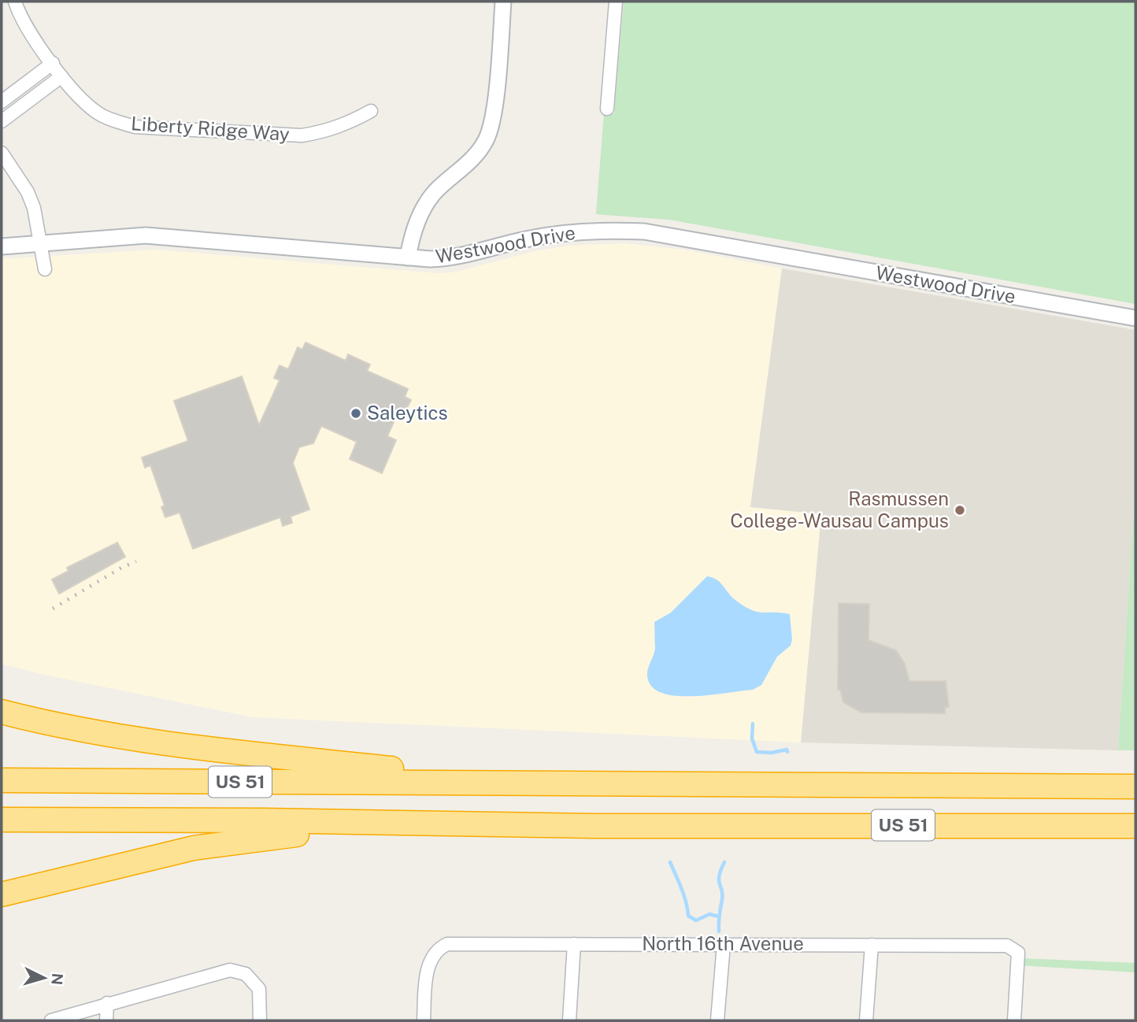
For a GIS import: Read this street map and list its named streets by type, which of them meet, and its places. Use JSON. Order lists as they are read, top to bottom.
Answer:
{
  "streets": {
    "highway": ["US 51"],
    "street": ["Liberty Ridge Way", "Westwood Drive", "North 16th Avenue"]
  },
  "places": ["Saleytics", "Rasmussen College-Wausau Campus"],
  "north": "right"
}
